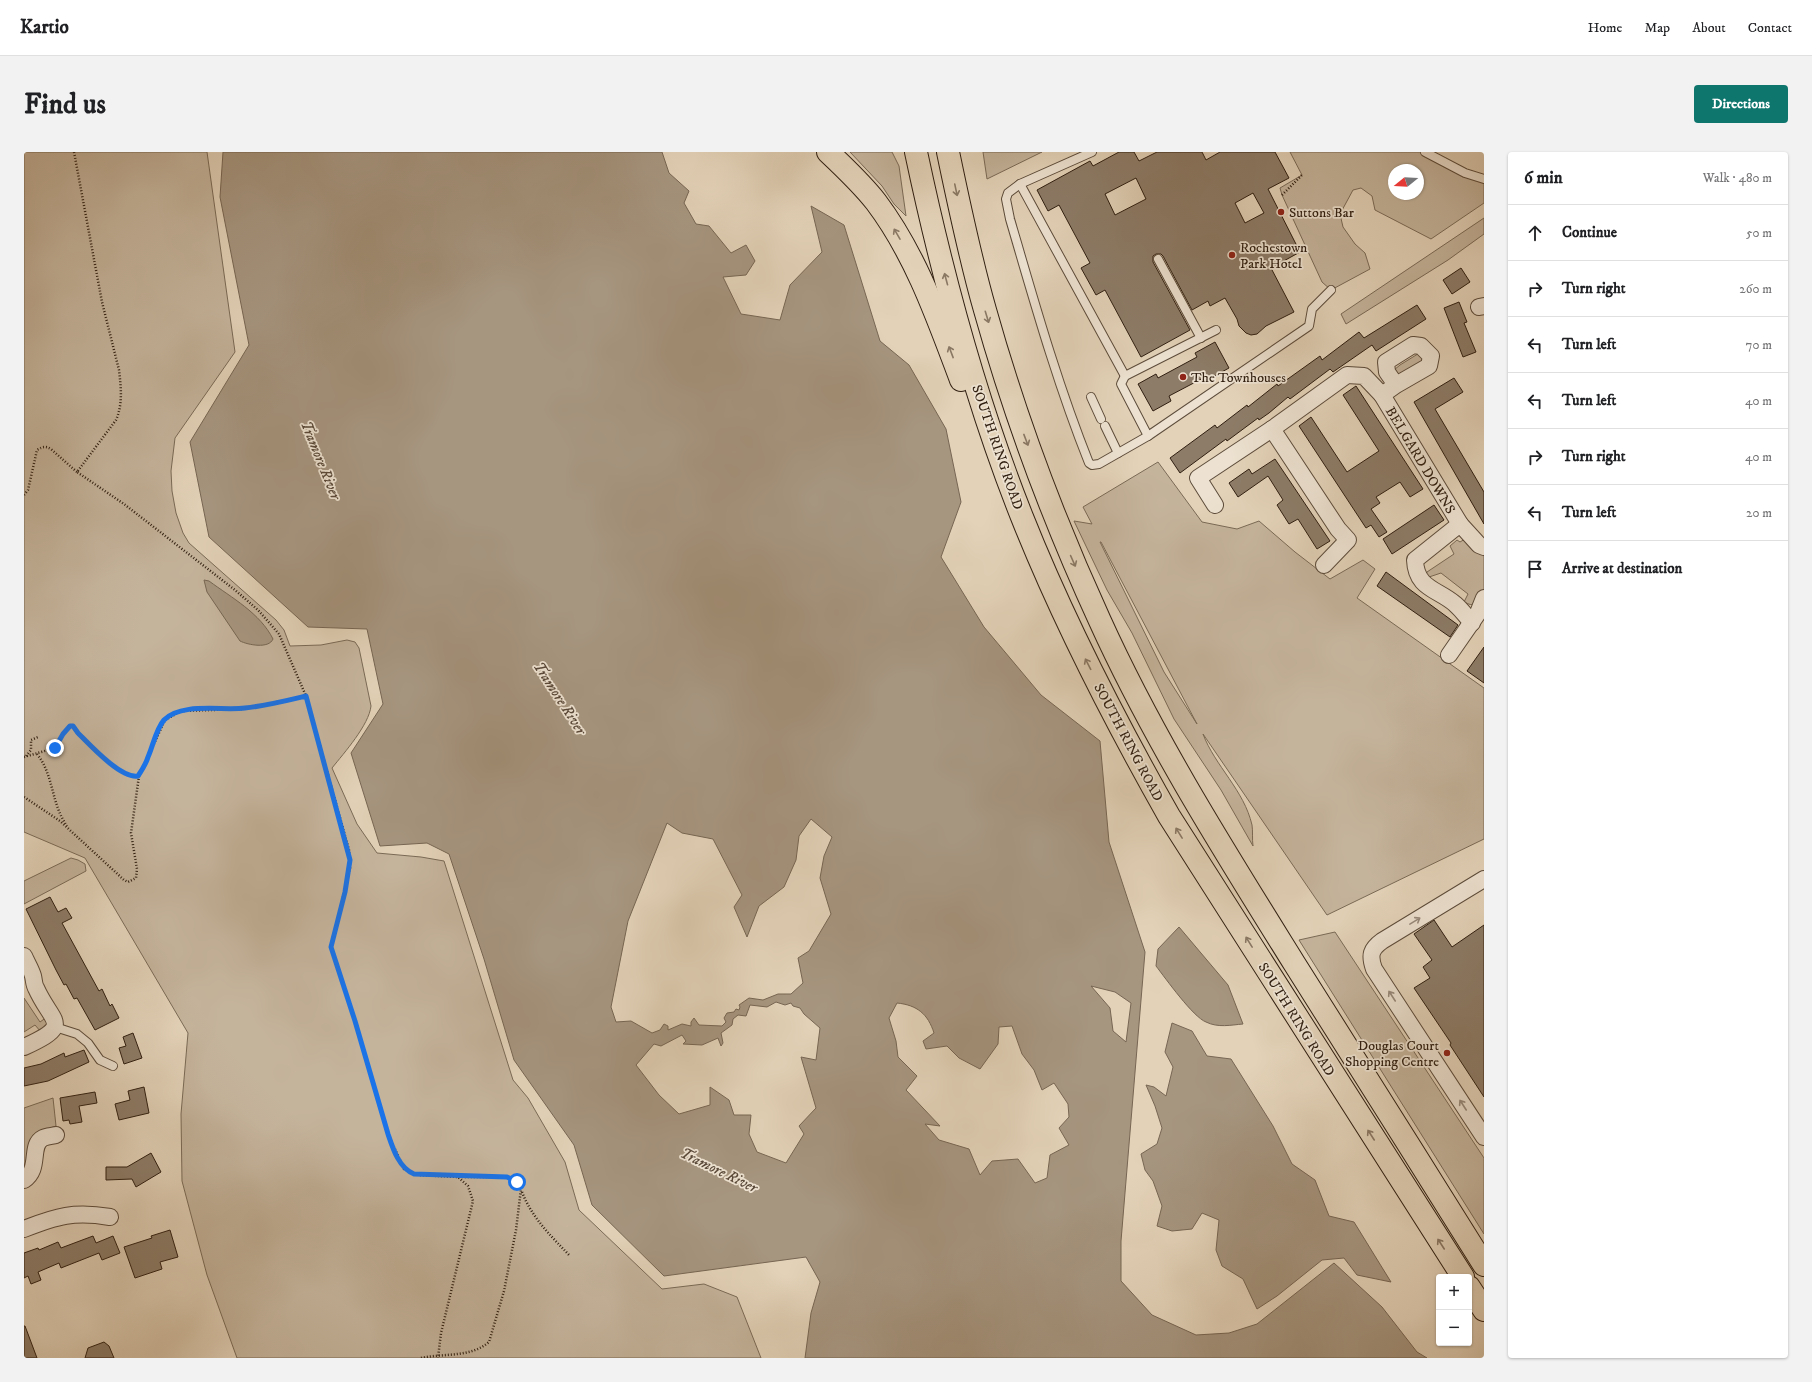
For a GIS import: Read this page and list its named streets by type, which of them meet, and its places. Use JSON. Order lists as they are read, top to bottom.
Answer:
{
  "streets": {
    "highway": ["SOUTH RING ROAD"],
    "street": ["BELGARD DOWNS"]
  },
  "water": ["Tramore River"],
  "places": [
    "Suttons Bar",
    "Rochestown Park Hotel",
    "The Townhouses",
    "Douglas Court Shopping Centre"
  ],
  "north": "left",
  "page": {
    "header": "Kartio",
    "nav": [
      "Home",
      "Map",
      "About",
      "Contact"
    ],
    "buttons": "Directions",
    "title": "Find us",
    "heading": ["6 min", "Walk · 480 m"],
    "list": [
      ["Continue", "50 m"],
      ["Turn right", "260 m"],
      ["Turn left", "70 m"],
      ["Turn left", "40 m"],
      ["Turn right", "40 m"],
      ["Turn left", "20 m"],
      "Arrive at destination"
    ],
    "map_buttons": ["+", "−"]
  }
}
